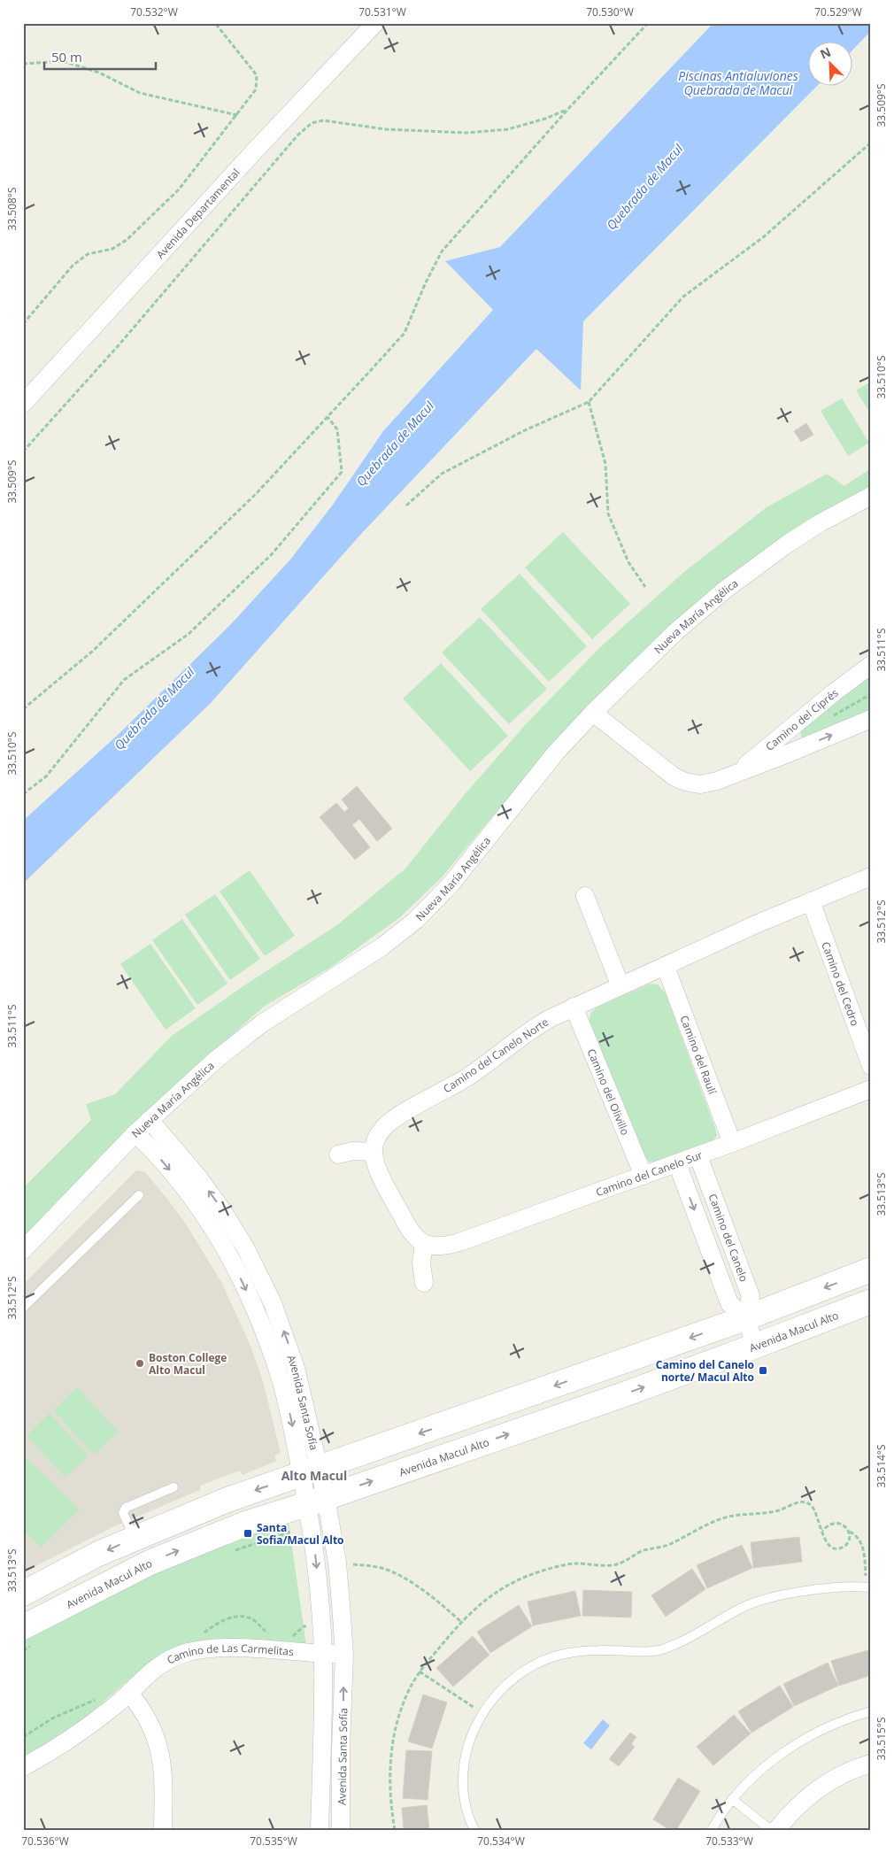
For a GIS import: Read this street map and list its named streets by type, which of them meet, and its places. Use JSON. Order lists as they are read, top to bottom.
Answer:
{
  "streets": {
    "street": [
      "Avenida Departamental",
      "Nueva María Angélica",
      "Camino del Ciprés",
      "Camino del Cedro",
      "Camino del Canelo Norte",
      "Camino del Raulí",
      "Camino del Olivillo",
      "Camino del Canelo Sur",
      "Camino del Canelo",
      "Avenida Macul Alto",
      "Avenida Santa Sofía",
      "Camino de Las Carmelitas"
    ]
  },
  "crossings": [
    ["Nueva María Angélica", "Camino del Ciprés"],
    ["Nueva María Angélica", "Avenida Santa Sofía"],
    ["Camino del Cedro", "Camino del Canelo Norte"],
    ["Camino del Canelo Norte", "Camino del Raulí"],
    ["Camino del Canelo Norte", "Camino del Olivillo"],
    ["Camino del Raulí", "Camino del Canelo Sur"],
    ["Camino del Olivillo", "Camino del Canelo Sur"],
    ["Camino del Canelo Sur", "Camino del Canelo"],
    ["Camino del Canelo", "Avenida Macul Alto"],
    ["Avenida Macul Alto", "Avenida Santa Sofía"],
    ["Avenida Santa Sofía", "Camino de Las Carmelitas"]
  ],
  "districts": ["Alto Macul"],
  "water": ["Piscinas Antialuviones Quebrada de Macul", "Quebrada de Macul"],
  "places": {
    "other": ["Boston College Alto Macul"],
    "transit": ["Camino del Canelo norte/ Macul Alto", "Santa Sofia/Macul Alto"]
  },
  "scale_bar": "50 m",
  "north": "top left",
  "coordinates": [
    "70.532°W",
    "70.531°W",
    "70.530°W",
    "70.529°W",
    "33.509°S",
    "33.508°S",
    "33.510°S",
    "33.511°S",
    "33.512°S",
    "33.513°S",
    "33.514°S",
    "33.515°S",
    "70.536°W",
    "70.535°W",
    "70.534°W",
    "70.533°W"
  ]
}
